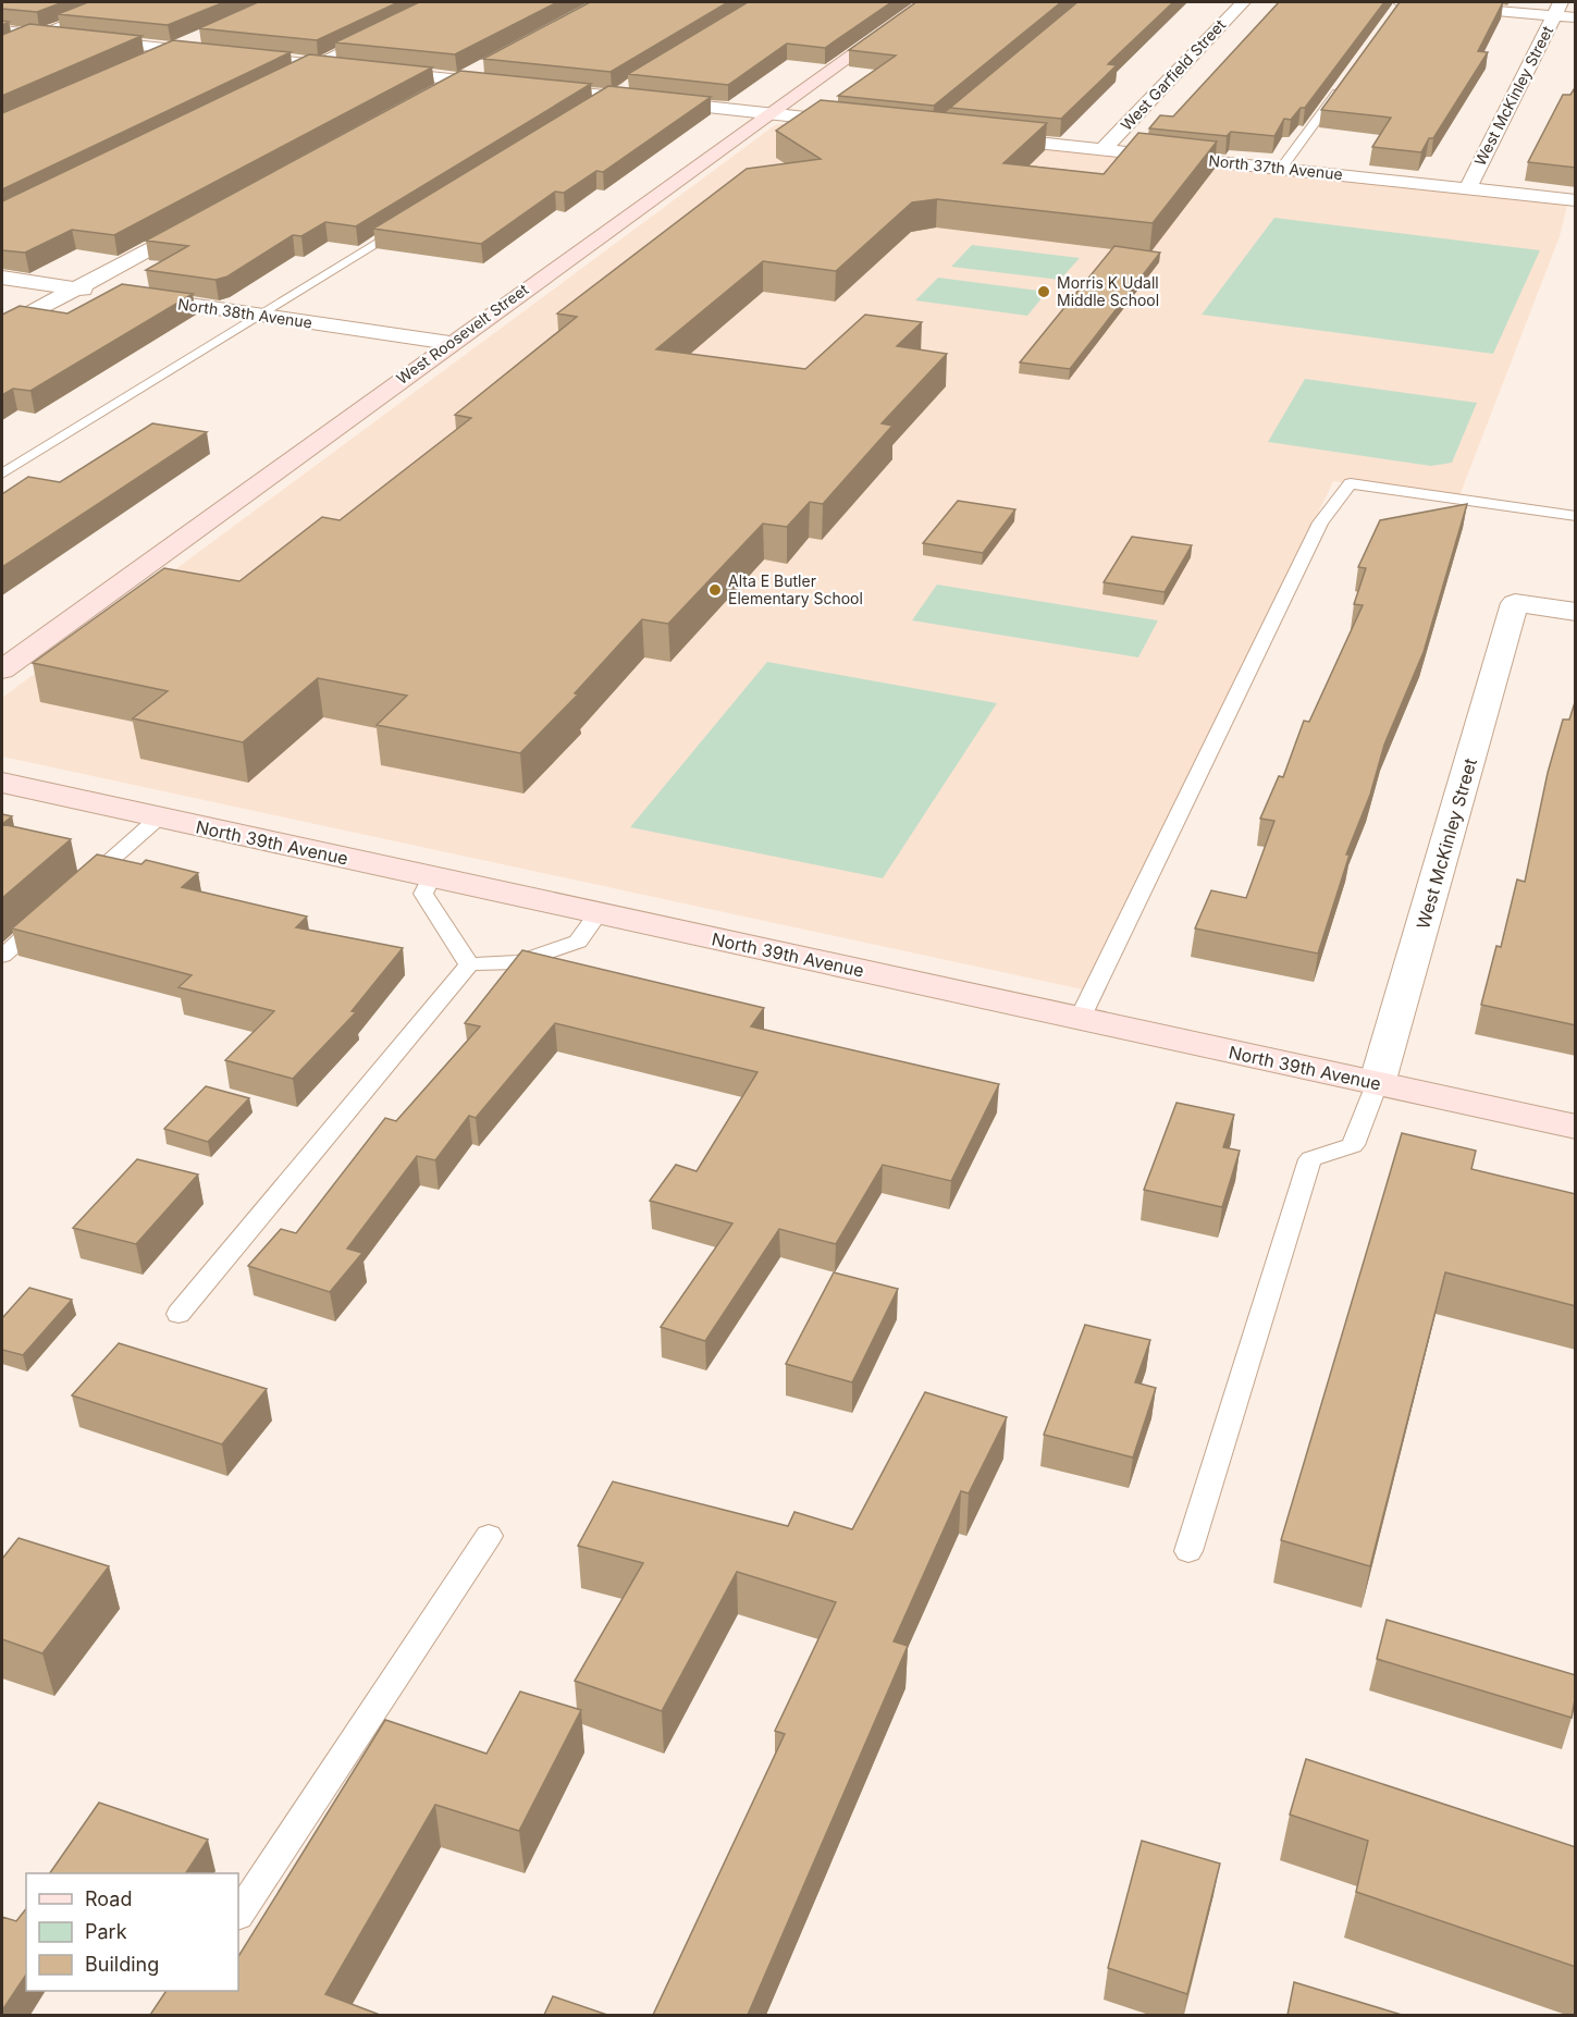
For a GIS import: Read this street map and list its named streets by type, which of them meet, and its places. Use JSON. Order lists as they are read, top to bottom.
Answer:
{
  "streets": {
    "street": [
      "West Garfield Street",
      "West McKinley Street",
      "North 37th Avenue",
      "North 38th Avenue",
      "West Roosevelt Street",
      "North 39th Avenue"
    ]
  },
  "crossings": [
    ["West Garfield Street", "North 37th Avenue"],
    ["West McKinley Street", "North 37th Avenue"],
    ["West McKinley Street", "North 39th Avenue"],
    ["North 38th Avenue", "West Roosevelt Street"]
  ],
  "places": ["Morris K Udall Middle School", "Alta E Butler Elementary School"],
  "legend": ["Road", "Park", "Building"]
}
